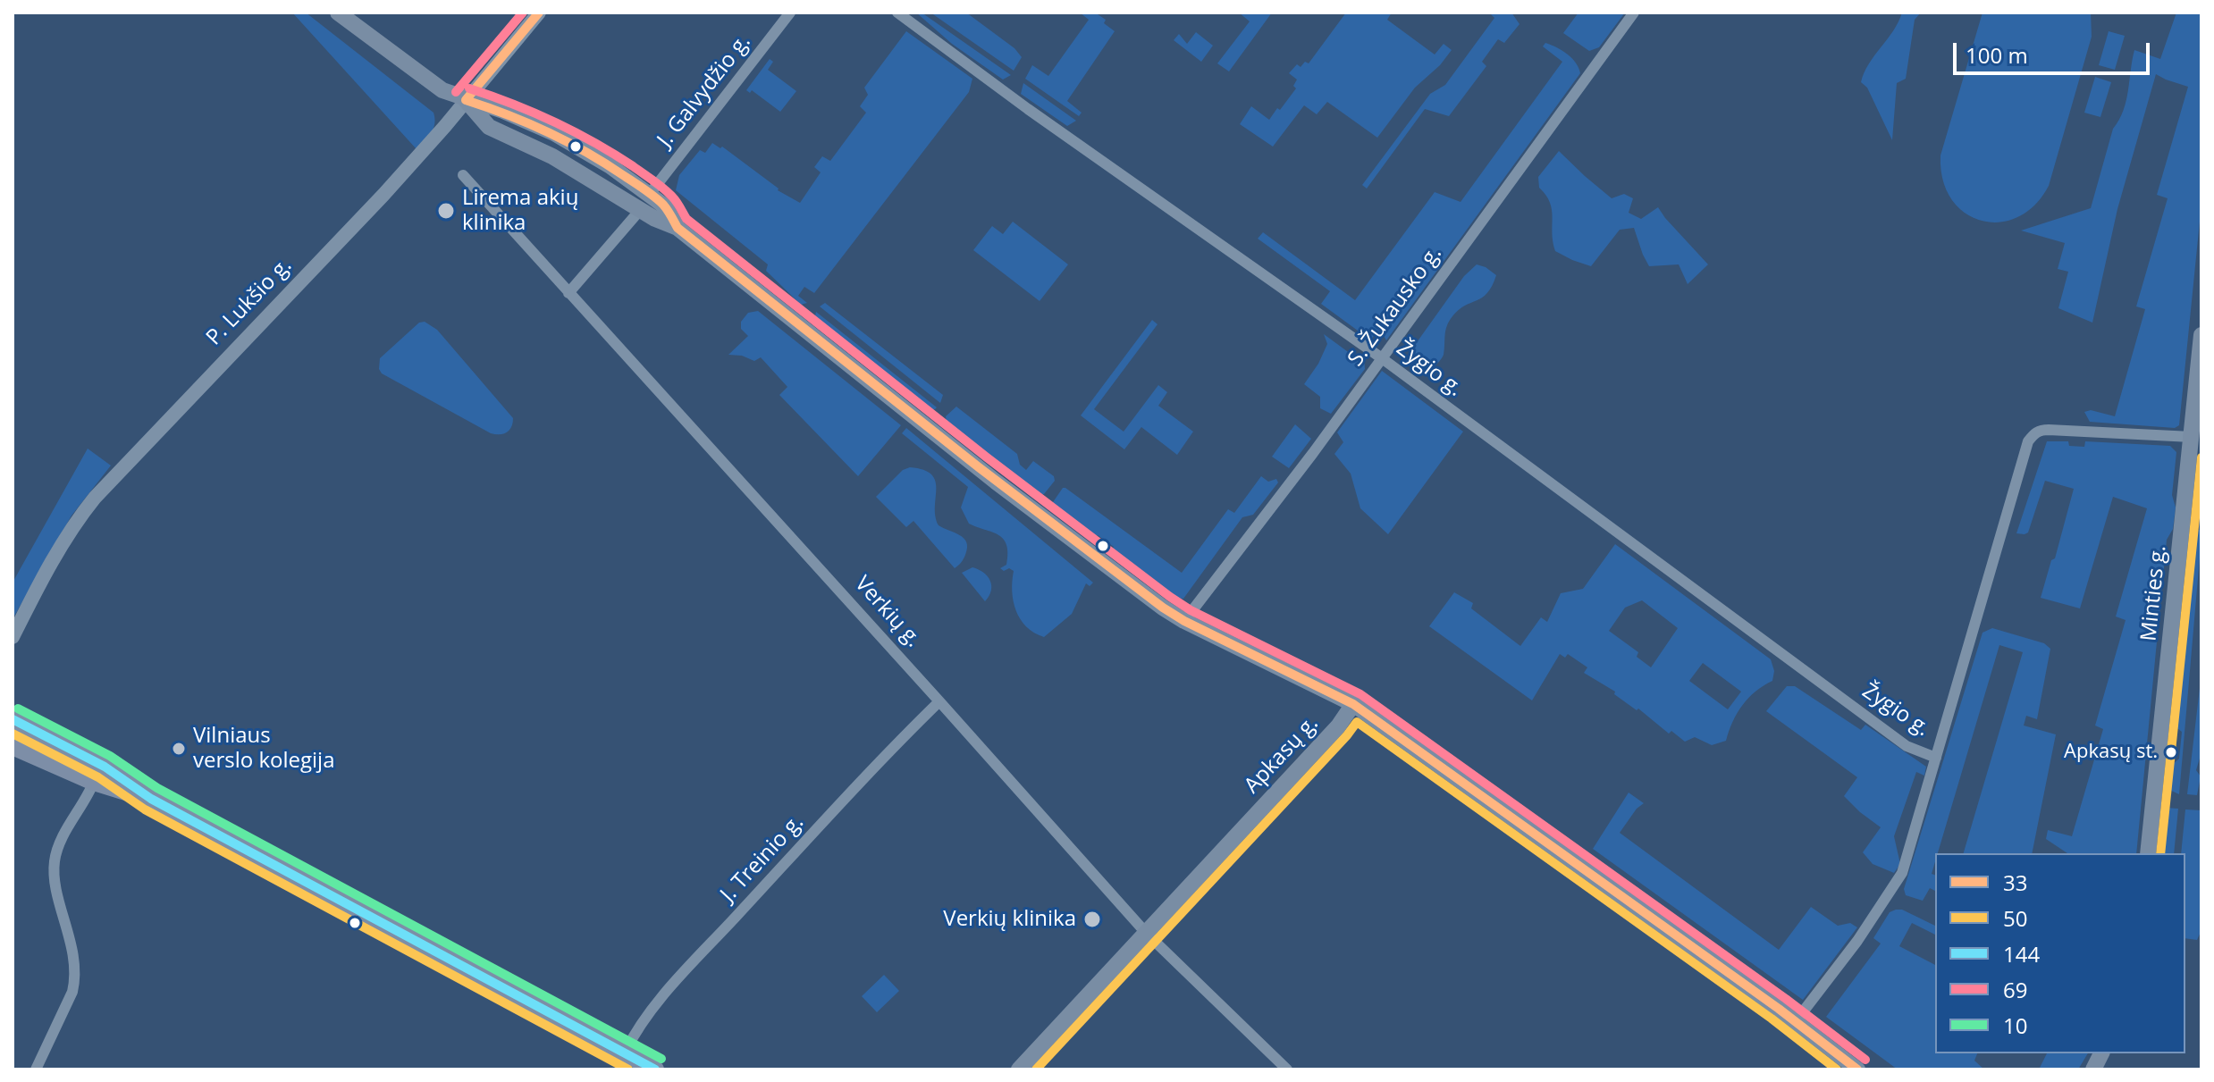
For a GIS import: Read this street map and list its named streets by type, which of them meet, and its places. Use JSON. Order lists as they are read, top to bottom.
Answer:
{
  "streets": {
    "main road": ["Minties g.", "Apkasų g."],
    "street": [
      "J. Galvydžio g.",
      "P. Lukšio g.",
      "S. Žukausko g.",
      "Žygio g.",
      "Verkių g.",
      "J. Treinio g."
    ]
  },
  "crossings": [
    ["S. Žukausko g.", "Žygio g."],
    ["Žygio g.", "Minties g."],
    ["Verkių g.", "Apkasų g."],
    ["Verkių g.", "J. Treinio g."]
  ],
  "places": [
    "Lirema akių klinika",
    "Vilniaus verslo kolegija",
    "Apkasų st.",
    "Verkių klinika"
  ],
  "lines": [
    "transit line 33",
    "transit line 69",
    "transit line 50",
    "transit line 10",
    "transit line 144"
  ],
  "legend": [
    "33",
    "50",
    "144",
    "69",
    "10"
  ],
  "scale_bar": "100 m"
}
